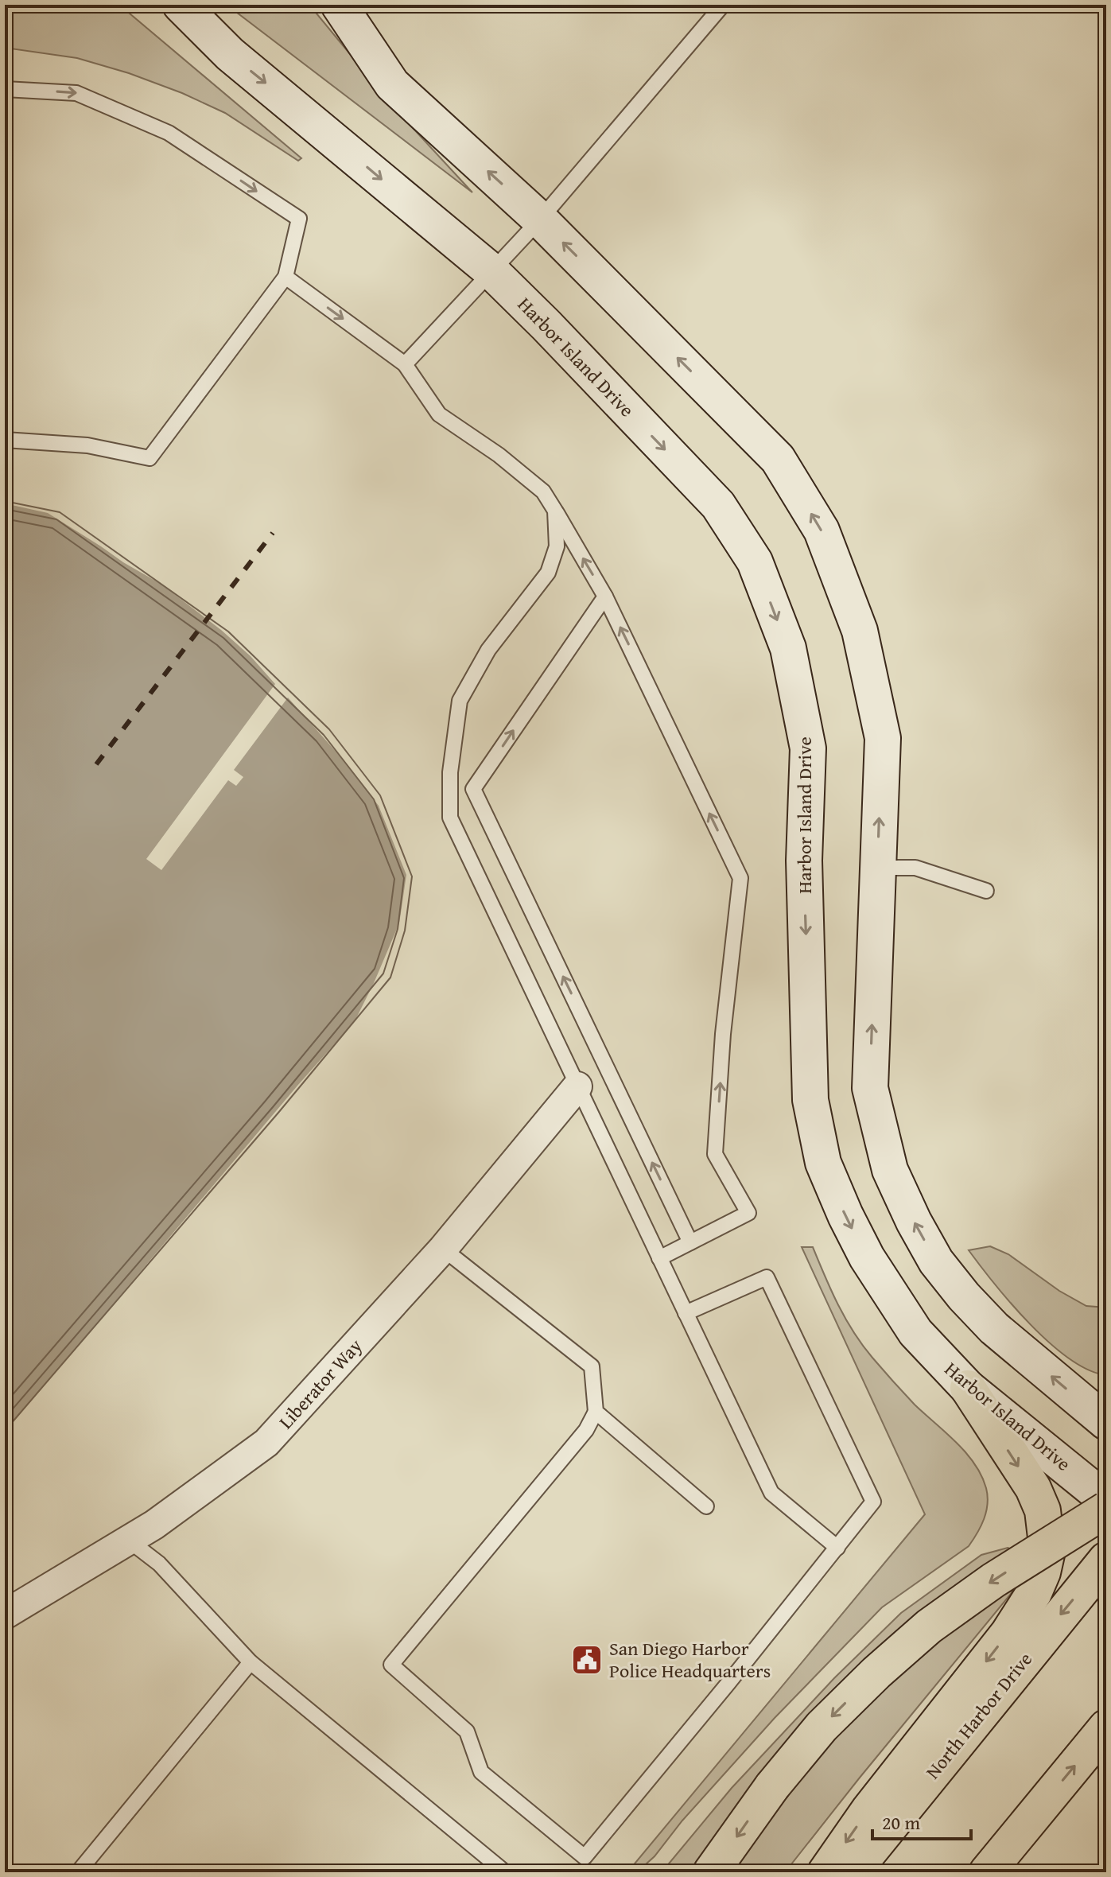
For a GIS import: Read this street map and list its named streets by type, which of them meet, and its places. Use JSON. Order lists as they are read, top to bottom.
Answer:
{
  "streets": {
    "main road": ["North Harbor Drive"],
    "street": ["Harbor Island Drive", "Liberator Way"]
  },
  "places": {
    "public building": ["San Diego Harbor Police Headquarters"]
  },
  "scale_bar": "20 m"
}
